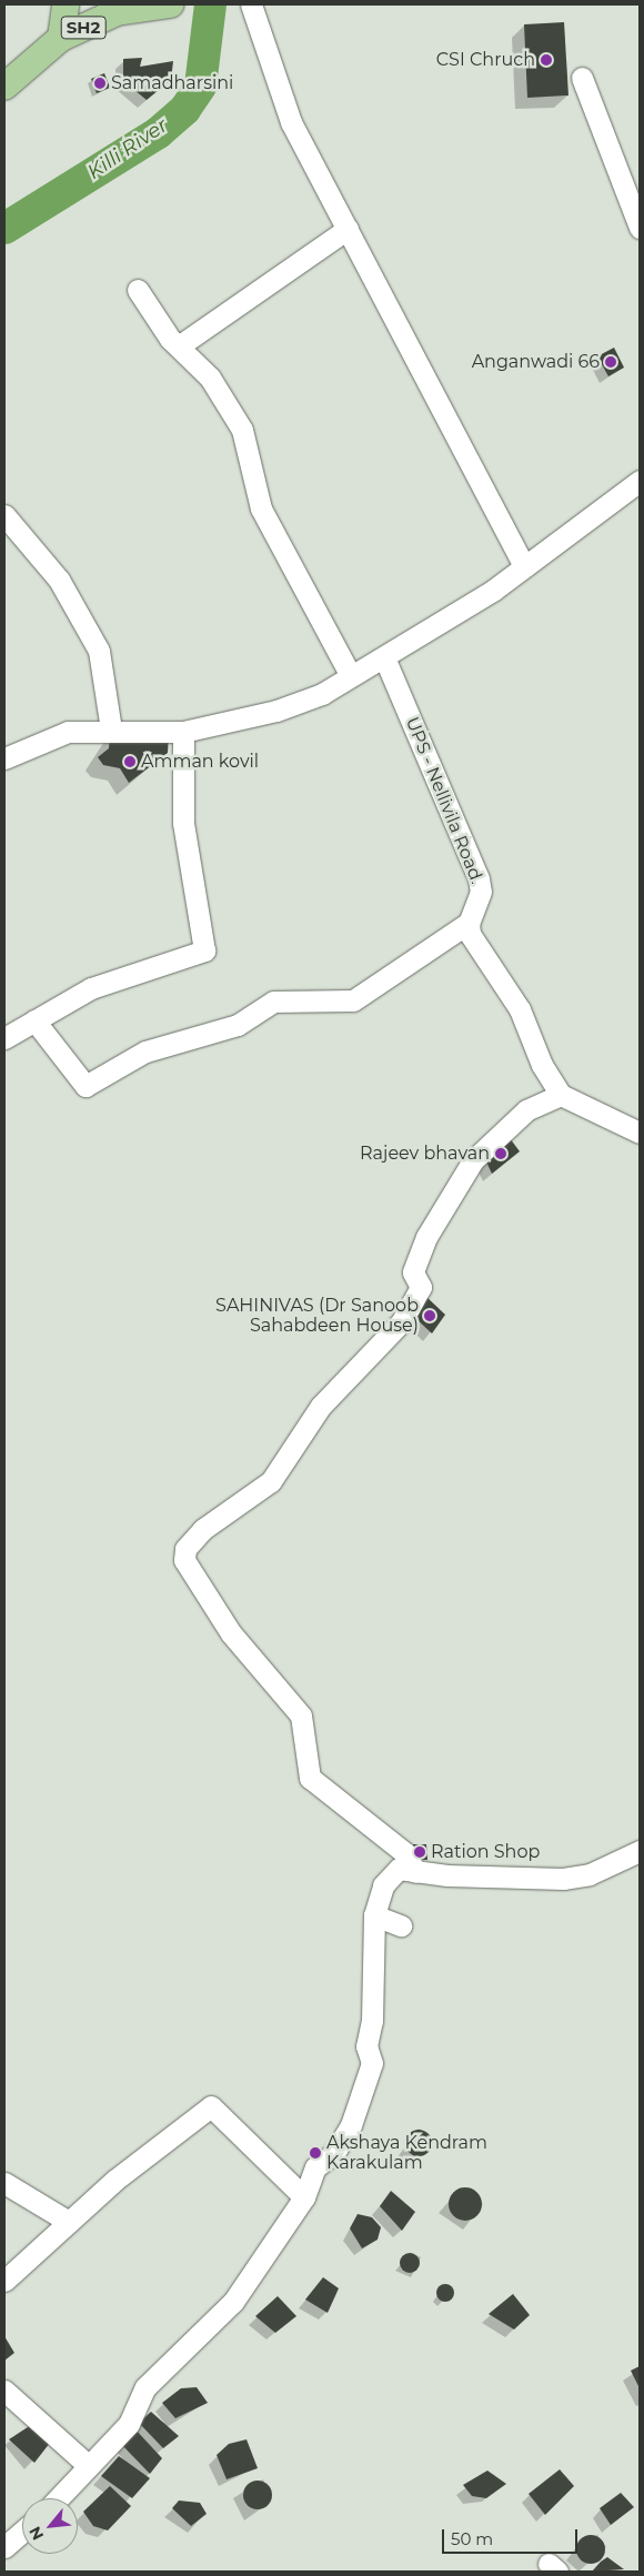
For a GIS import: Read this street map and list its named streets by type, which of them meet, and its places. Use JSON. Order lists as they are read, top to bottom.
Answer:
{
  "streets": {
    "main road": ["SH2"],
    "street": ["UPS - Nellivila Road."]
  },
  "water": ["Killi River"],
  "places": [
    "CSI Chruch",
    "Samadharsini",
    "Anganwadi 66",
    "Amman kovil",
    "Rajeev bhavan",
    "SAHINIVAS (Dr Sanoob Sahabdeen House)",
    "Ration Shop",
    "Akshaya Kendram Karakulam"
  ],
  "scale_bar": "50 m",
  "north": "bottom left"
}
